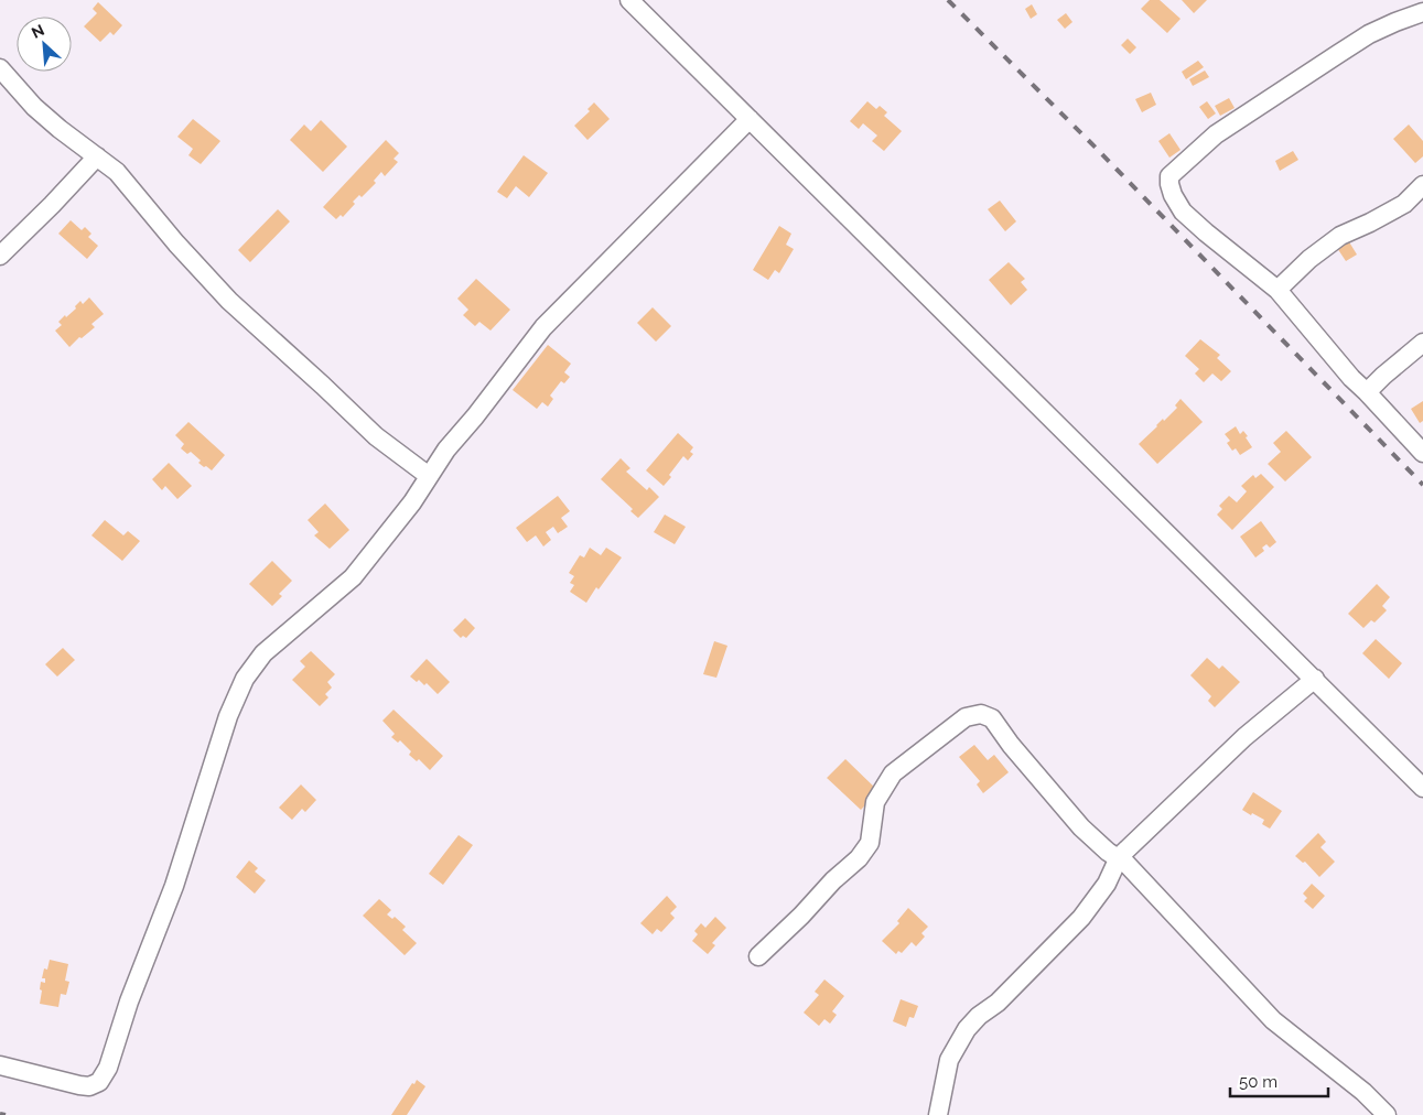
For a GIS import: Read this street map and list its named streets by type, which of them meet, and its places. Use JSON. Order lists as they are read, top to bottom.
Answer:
{
  "scale_bar": "50 m",
  "north": "top left"
}
